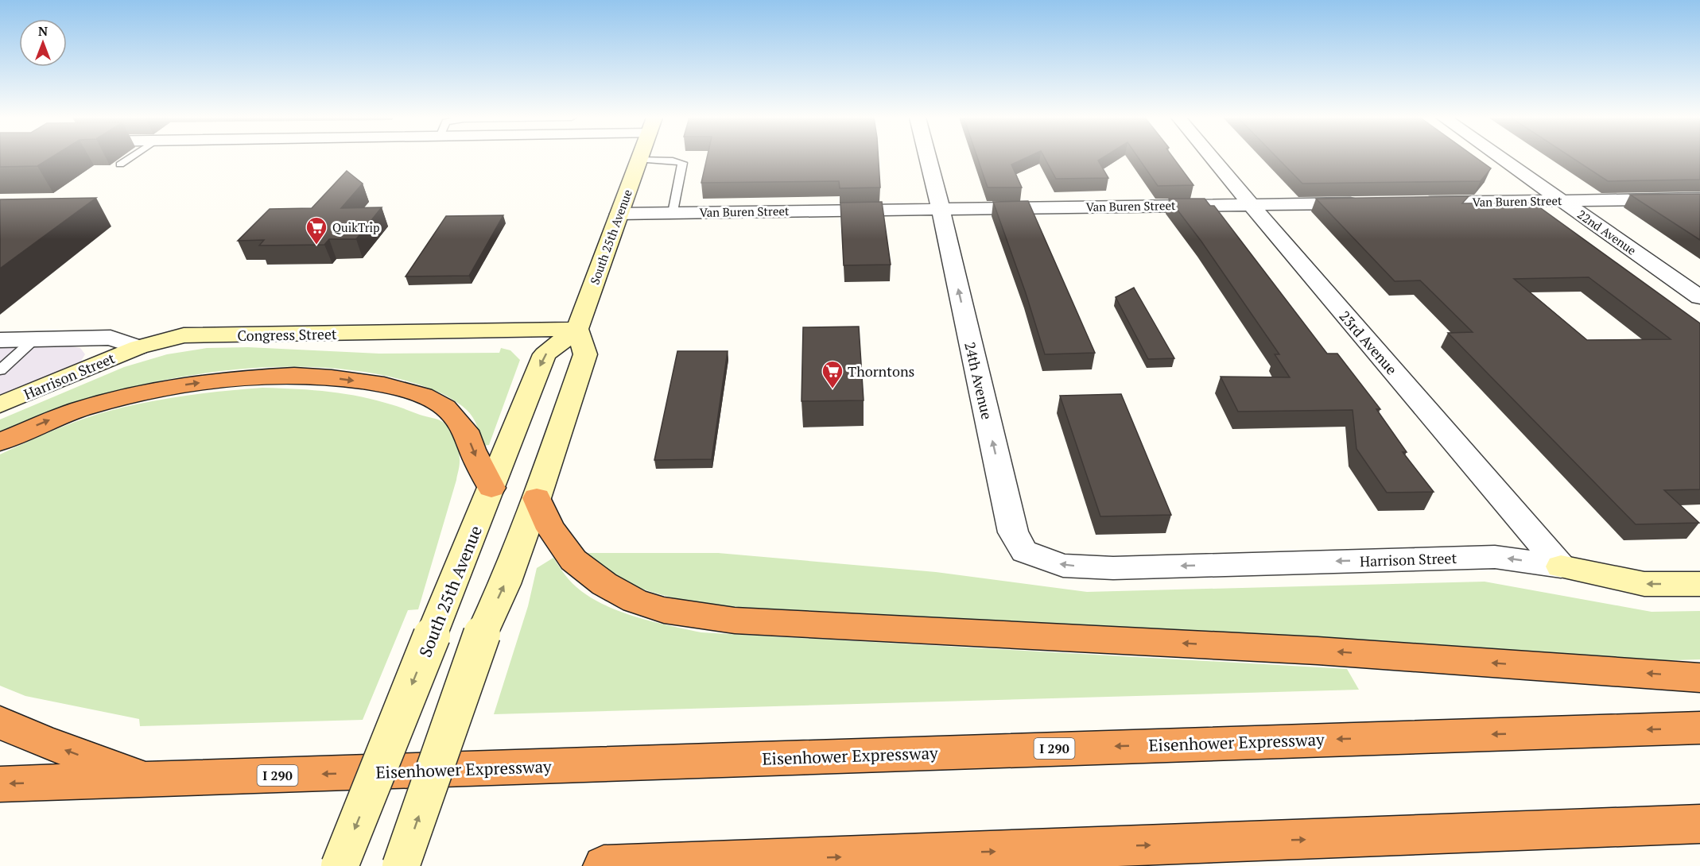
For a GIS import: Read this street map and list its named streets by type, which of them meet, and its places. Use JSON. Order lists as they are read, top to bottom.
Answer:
{
  "streets": {
    "highway": ["Eisenhower Expressway", "I 290"],
    "main road": ["South 25th Avenue", "Congress Street", "Harrison Street"],
    "street": [
      "Van Buren Street",
      "22nd Avenue",
      "23rd Avenue",
      "24th Avenue"
    ]
  },
  "crossings": [
    ["Van Buren Street", "22nd Avenue"],
    ["Van Buren Street", "South 25th Avenue"],
    ["Van Buren Street", "23rd Avenue"],
    ["Van Buren Street", "24th Avenue"],
    ["South 25th Avenue", "Congress Street"],
    ["Congress Street", "Harrison Street"],
    ["23rd Avenue", "Harrison Street"],
    ["Harrison Street", "24th Avenue"]
  ],
  "one_way": ["Harrison Street", "24th Avenue"],
  "places": {
    "supermarket": ["QuikTrip", "Thorntons"]
  },
  "north": "top"
}
